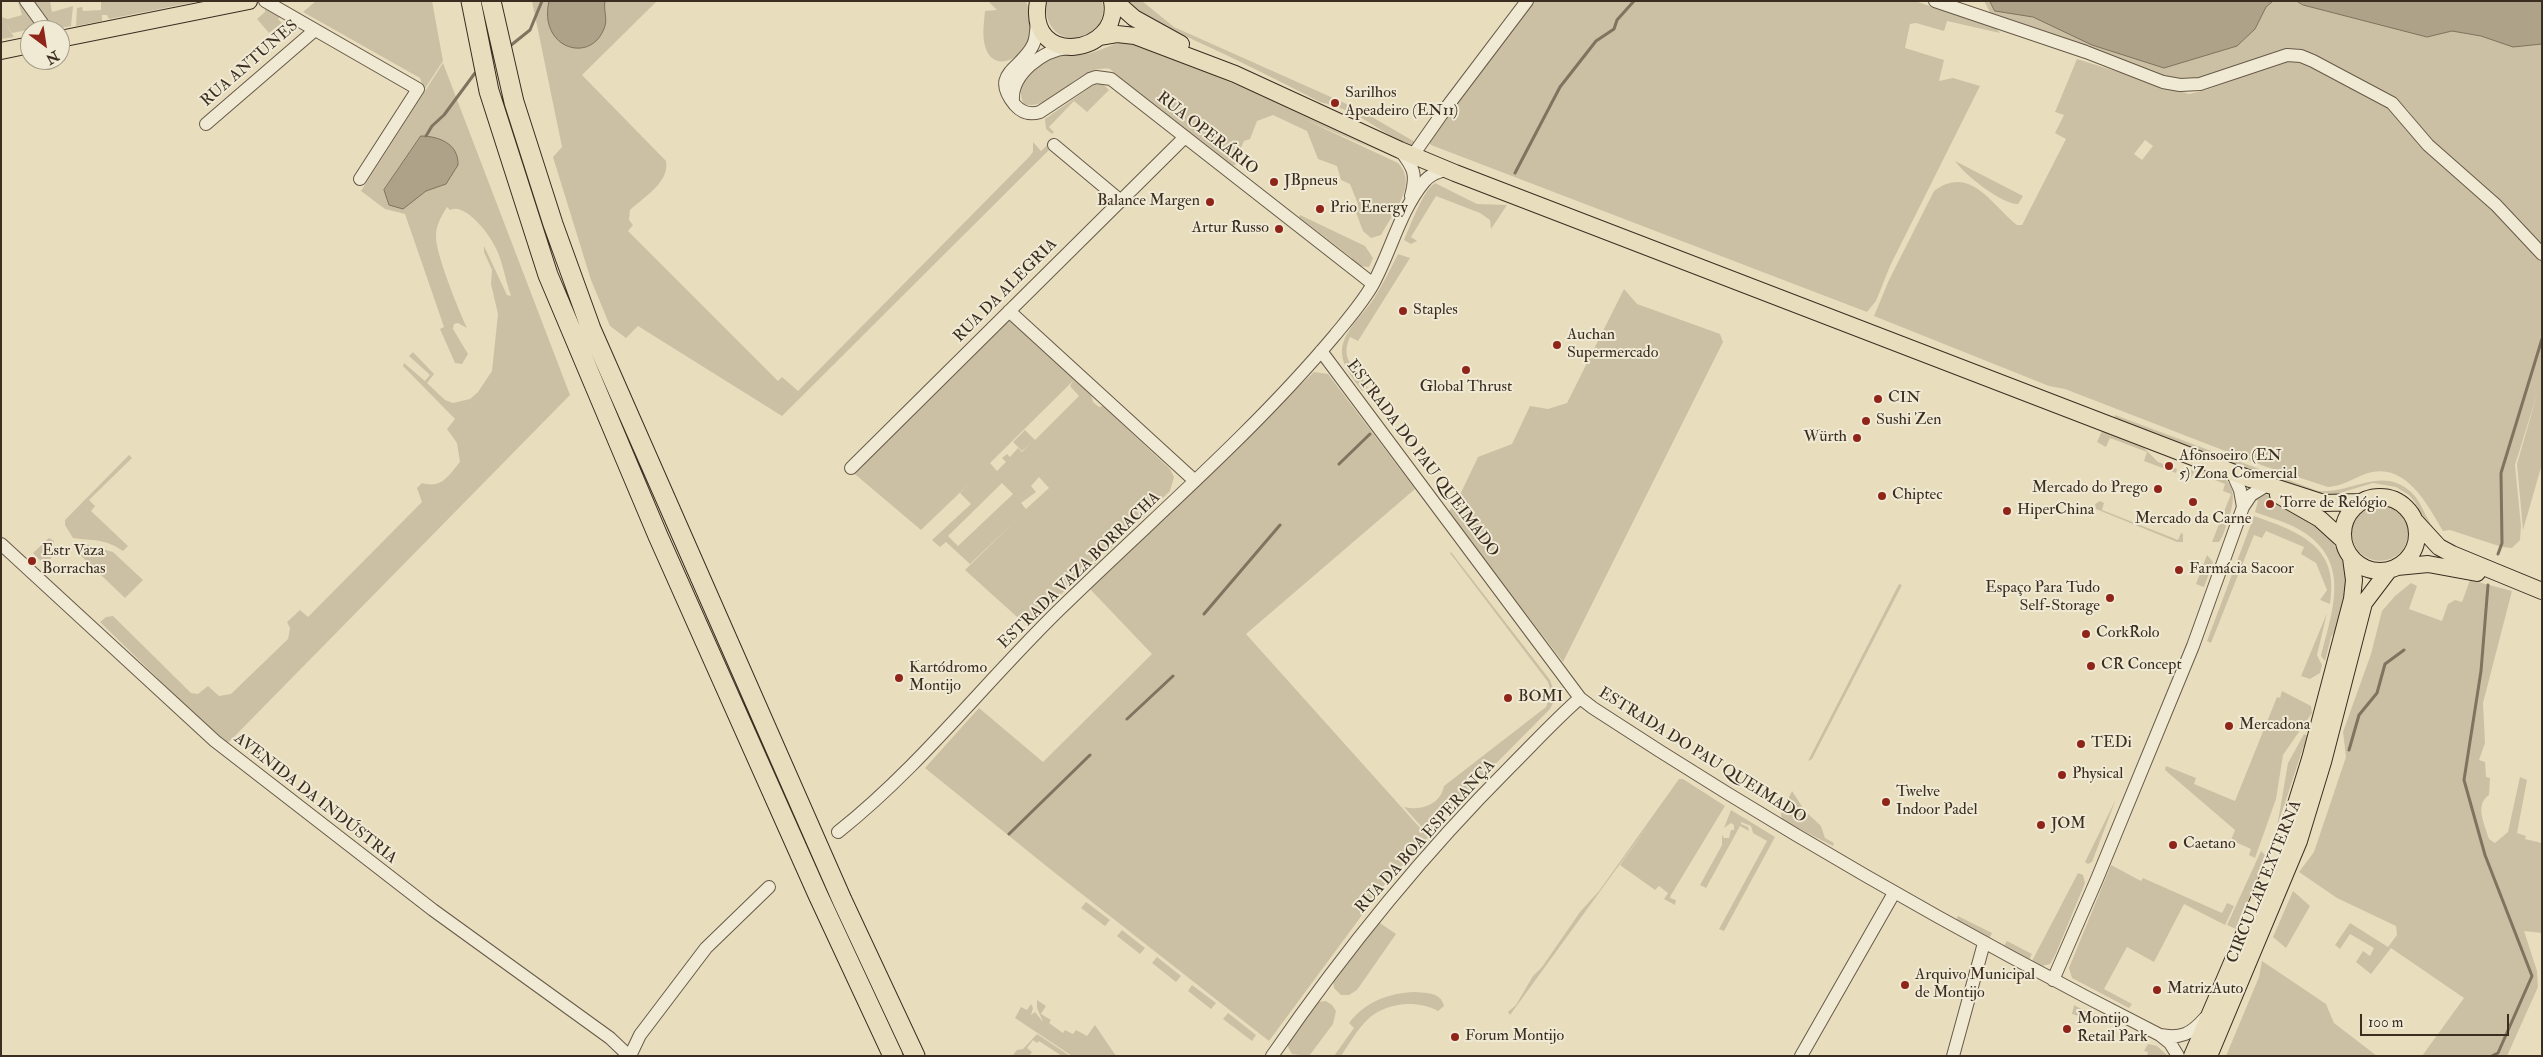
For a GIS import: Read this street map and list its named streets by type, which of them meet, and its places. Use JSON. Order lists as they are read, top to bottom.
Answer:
{
  "streets": {
    "main road": ["CIRCULAR EXTERNA"],
    "street": [
      "RUA ANTUNES",
      "RUA OPERÁRIO",
      "RUA DA ALEGRIA",
      "ESTRADA DO PAU QUEIMADO",
      "ESTRADA VAZA BORRACHA",
      "AVENIDA DA INDÚSTRIA",
      "RUA DA BOA ESPERANÇA"
    ]
  },
  "crossings": [
    ["RUA OPERÁRIO", "RUA DA ALEGRIA"],
    ["RUA OPERÁRIO", "ESTRADA VAZA BORRACHA"],
    ["ESTRADA DO PAU QUEIMADO", "ESTRADA VAZA BORRACHA"],
    ["ESTRADA DO PAU QUEIMADO", "RUA DA BOA ESPERANÇA"]
  ],
  "places": [
    "Sarilhos Apeadeiro (EN11)",
    "JBpneus",
    "Balance Margen",
    "Prio Energy",
    "Artur Russo",
    "Staples",
    "Auchan Supermercado",
    "Global Thrust",
    "CIN",
    "Sushi Zen",
    "Würth",
    "Afonsoeiro (EN 5) Zona Comercial",
    "Mercado do Prego",
    "Chiptec",
    "Mercado da Carne",
    "Torre de Relógio",
    "HiperChina",
    "Estr Vaza Borrachas",
    "Farmácia Sacoor",
    "Espaço Para Tudo Self-Storage",
    "CorkRolo",
    "CR Concept",
    "Kartódromo Montijo",
    "BOMI",
    "Mercadona",
    "TEDi",
    "Physical",
    "Twelve Indoor Padel",
    "JOM",
    "Caetano",
    "Arquivo Municipal de Montijo",
    "MatrizAuto",
    "Montijo Retail Park",
    "Forum Montijo"
  ],
  "scale_bar": "100 m",
  "north": "bottom right"
}
